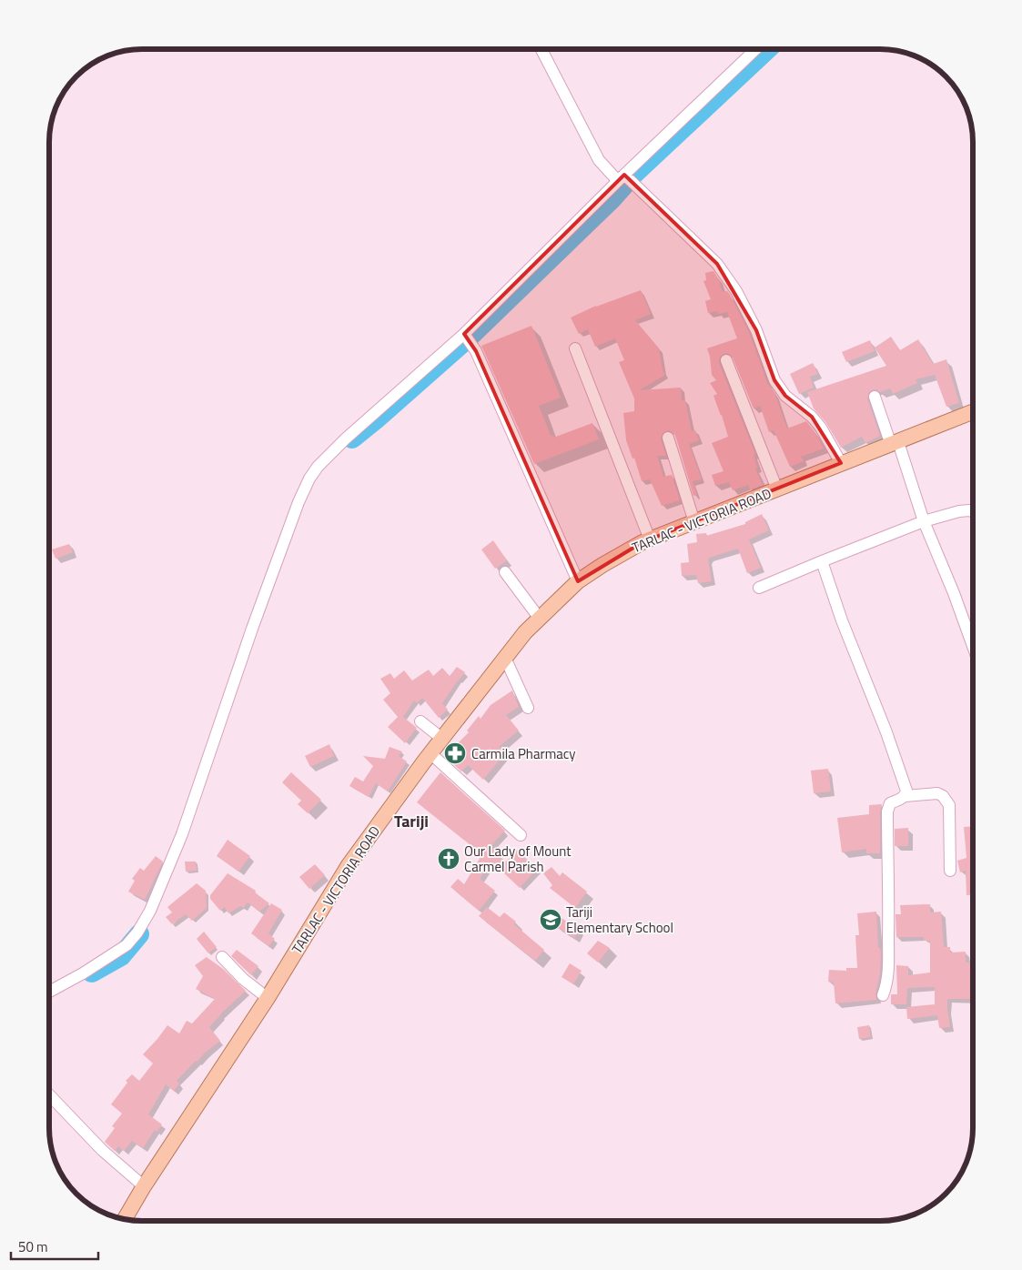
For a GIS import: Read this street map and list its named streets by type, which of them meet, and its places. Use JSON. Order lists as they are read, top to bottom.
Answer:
{
  "streets": {
    "main road": ["TARLAC - VICTORIA ROAD"]
  },
  "districts": ["Tariji"],
  "places": {
    "pharmacy": ["Carmila Pharmacy"],
    "church": ["Our Lady of Mount Carmel Parish"],
    "school or university": ["Tariji Elementary School"]
  },
  "scale_bar": "50 m"
}
